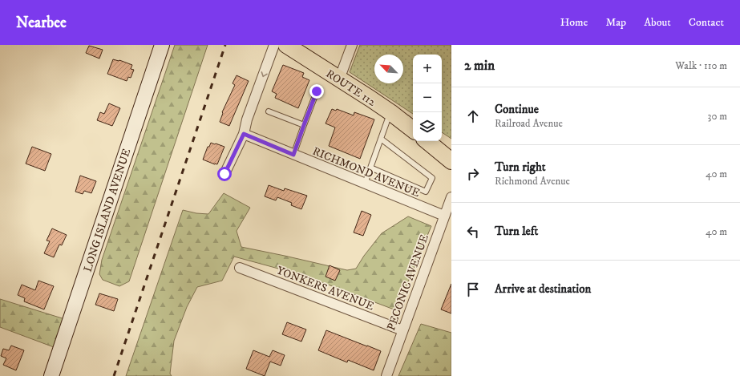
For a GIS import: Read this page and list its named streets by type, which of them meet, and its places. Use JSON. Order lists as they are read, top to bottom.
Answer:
{
  "streets": {
    "main road": ["ROUTE 112"],
    "street": [
      "RICHMOND AVENUE",
      "LONG ISLAND AVENUE",
      "PECONIC AVENUE",
      "YONKERS AVENUE"
    ]
  },
  "crossings": [
    ["RICHMOND AVENUE", "PECONIC AVENUE"],
    ["PECONIC AVENUE", "YONKERS AVENUE"]
  ],
  "north": "top left",
  "page": {
    "header": "Nearbee",
    "nav": [
      "Home",
      "Map",
      "About",
      "Contact"
    ],
    "heading": ["2 min", "Walk · 110 m"],
    "map_buttons": ["+", "−"],
    "list": [
      ["Continue", "Railroad Avenue", "30 m"],
      ["Turn right", "Richmond Avenue", "40 m"],
      ["Turn left", "40 m"],
      "Arrive at destination"
    ]
  }
}
